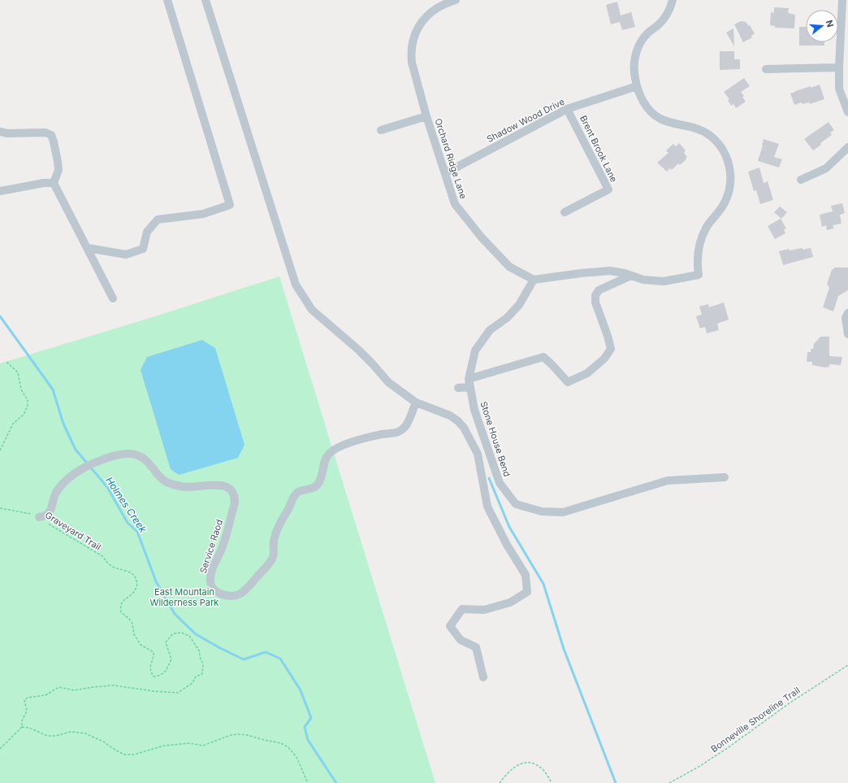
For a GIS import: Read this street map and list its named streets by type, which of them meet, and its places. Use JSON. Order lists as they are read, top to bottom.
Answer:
{
  "streets": {
    "street": [
      "Shadow Wood Drive",
      "Brent Brook Lane",
      "Orchard Ridge Lane",
      "Stone House Bend",
      "Service Raod"
    ],
    "path": ["Graveyard Trail", "Bonneville Shoreline Trail"]
  },
  "crossings": [
    ["Shadow Wood Drive", "Brent Brook Lane"],
    ["Shadow Wood Drive", "Orchard Ridge Lane"],
    ["Orchard Ridge Lane", "Stone House Bend"],
    ["Graveyard Trail", "Service Raod"]
  ],
  "water": ["Holmes Creek"],
  "parks": ["East Mountain Wilderness Park"],
  "north": "right"
}
